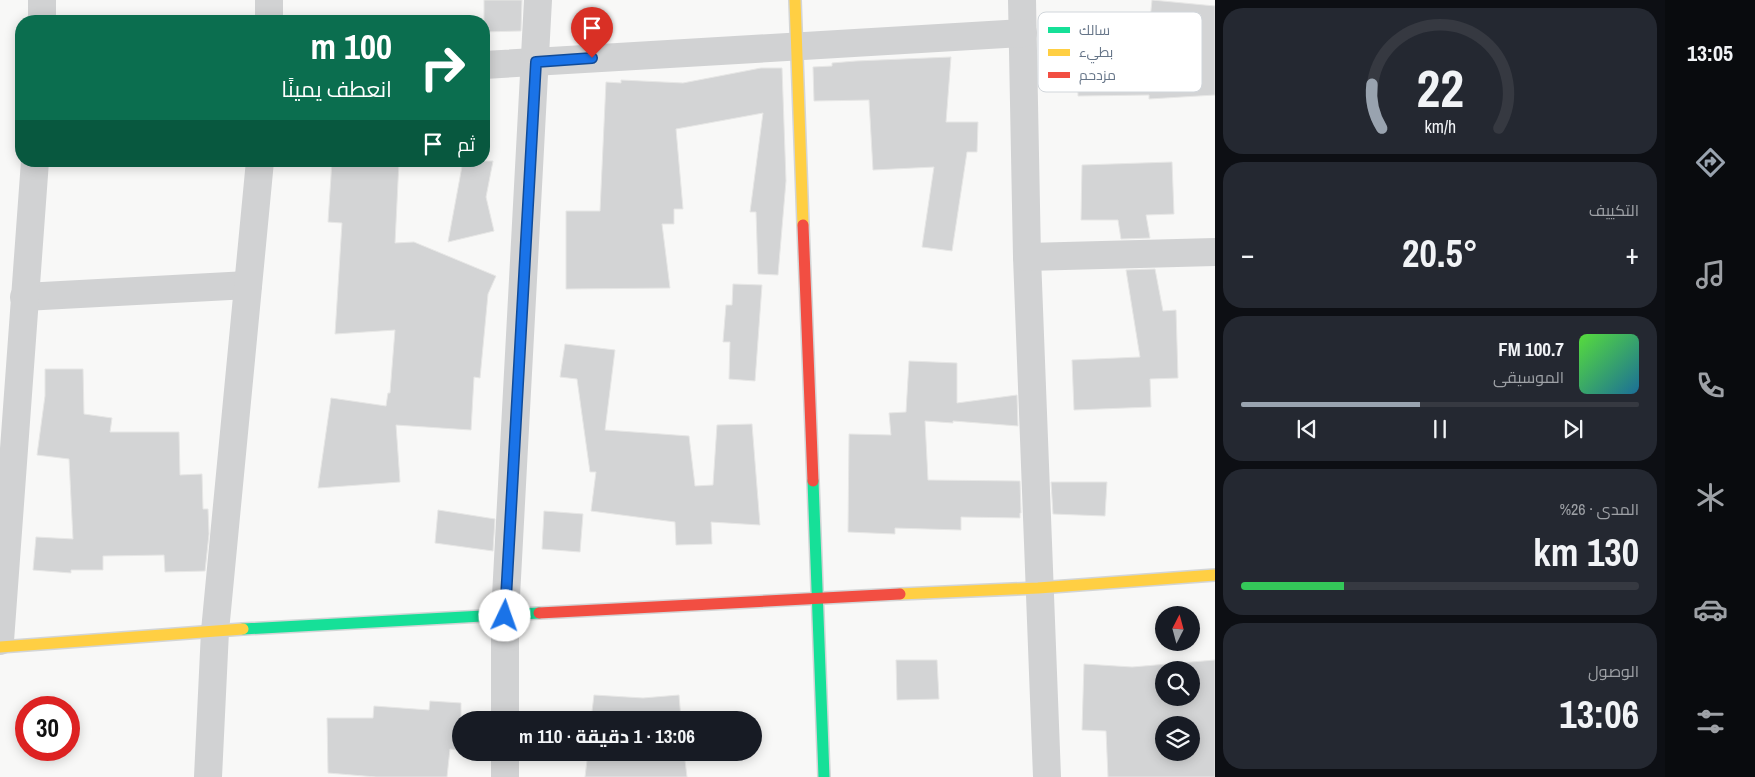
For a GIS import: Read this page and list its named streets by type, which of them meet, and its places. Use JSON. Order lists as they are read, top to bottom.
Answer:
{
  "legend": ["سالك", "بطيء", "مزدحم"],
  "north": "top",
  "page": {
    "tabs": "13:05",
    "turn": ["100 m", "انعطف يمينًا"],
    "then": "ثم",
    "tile": [
      "التكييف",
      ["المدى · 26%", "130 km"],
      ["الوصول", "13:06"]
    ],
    "heat": ["−", "20.5°", "+"],
    "song": ["100.7 FM", "الموسيقى"],
    "limit": "30",
    "trip": "13:06 · 1 دقيقة · 110 m",
    "gauge": ["22", "km/h"]
  }
}
